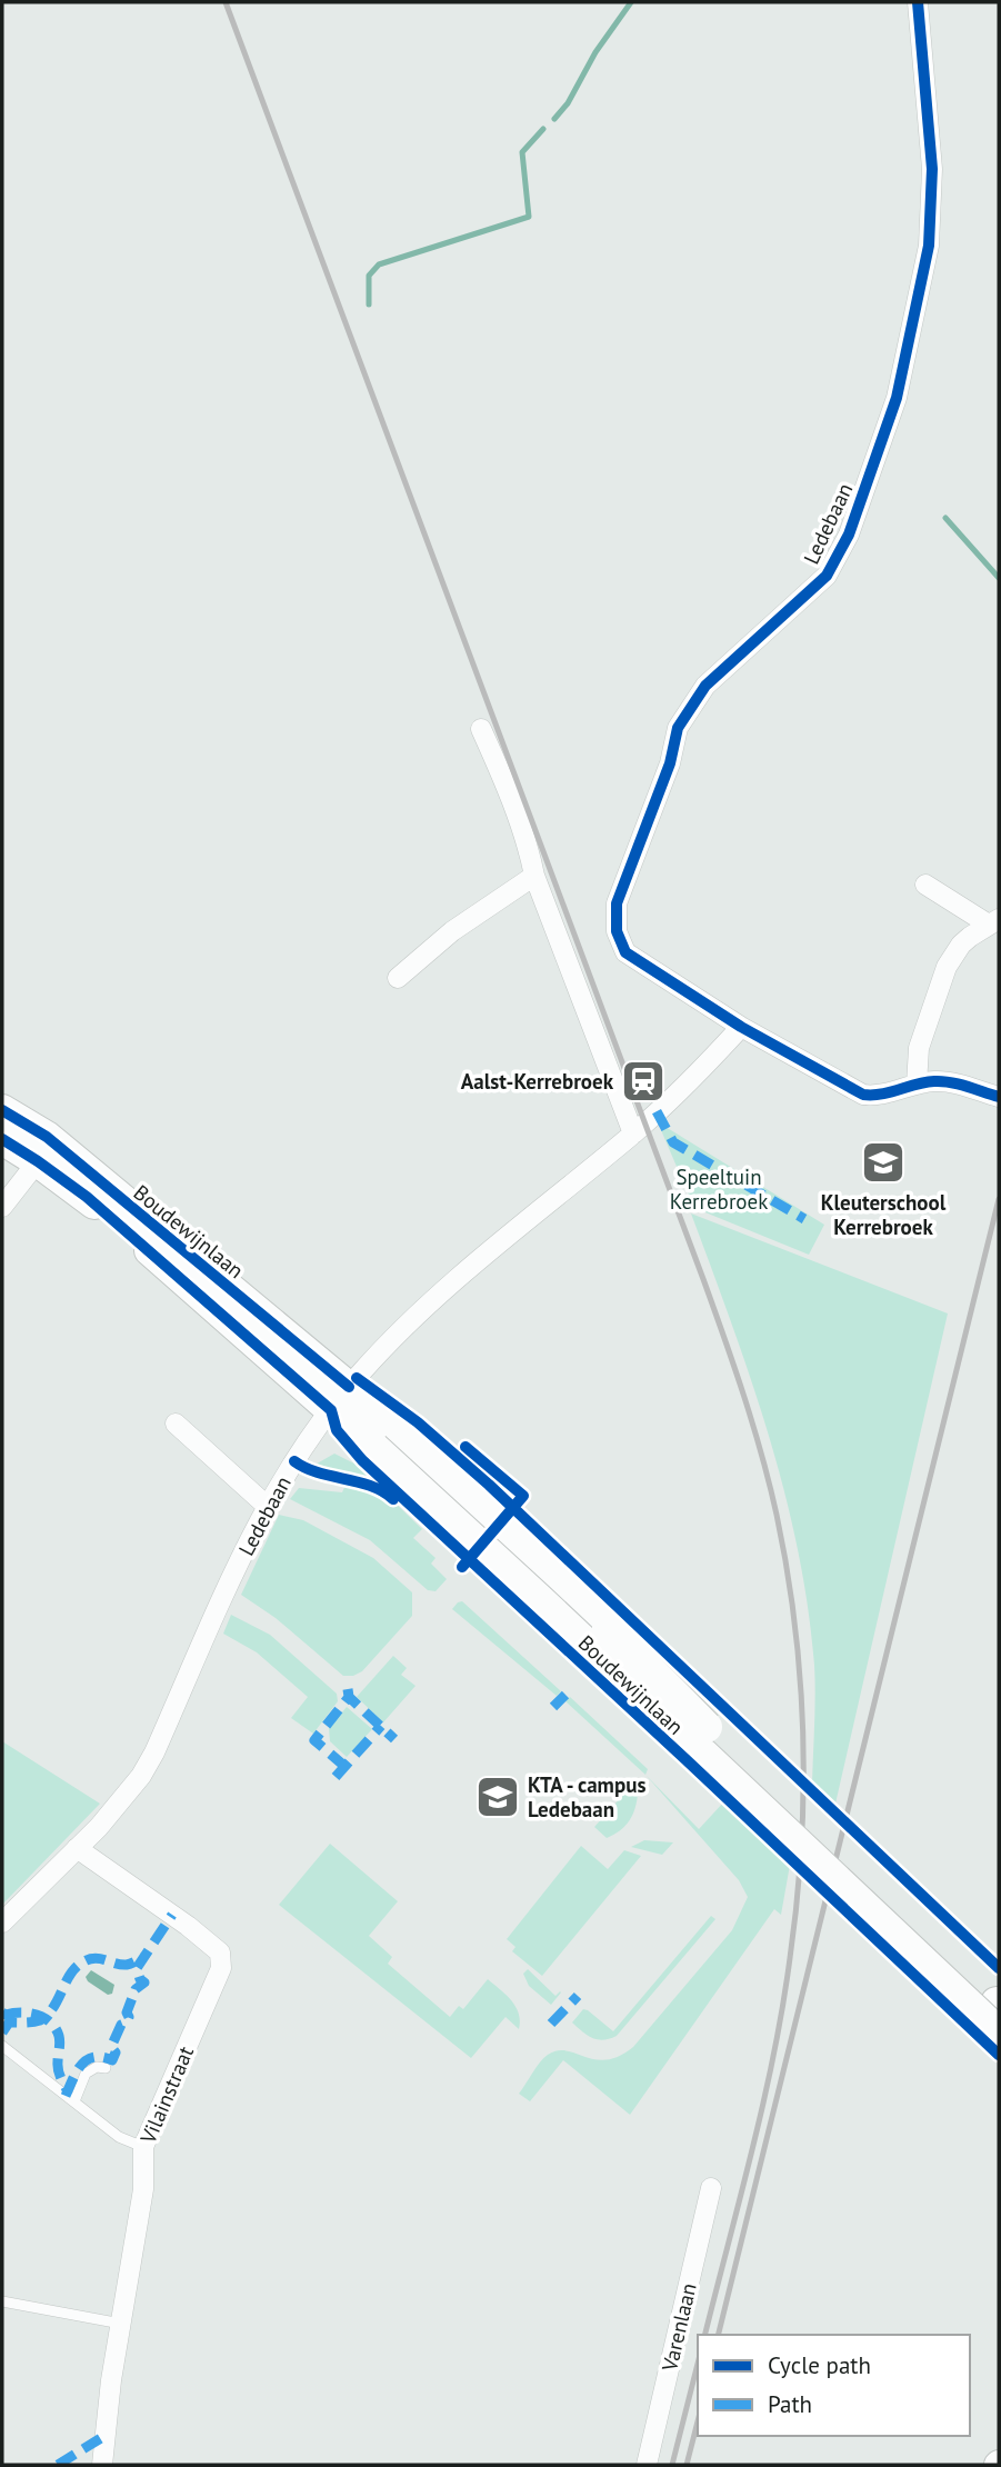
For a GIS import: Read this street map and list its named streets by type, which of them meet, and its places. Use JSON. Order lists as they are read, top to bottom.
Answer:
{
  "streets": {
    "main road": ["Boudewijnlaan"],
    "street": ["Ledebaan", "Vilainstraat", "Varenlaan"]
  },
  "crossings": [
    ["Ledebaan", "Boudewijnlaan"],
    ["Ledebaan", "Vilainstraat"]
  ],
  "parks": ["Speeltuin Kerrebroek"],
  "places": {
    "station": ["Aalst-Kerrebroek"],
    "school or university": ["Kleuterschool Kerrebroek", "KTA - campus Ledebaan"]
  },
  "legend": ["Cycle path", "Path"]
}
